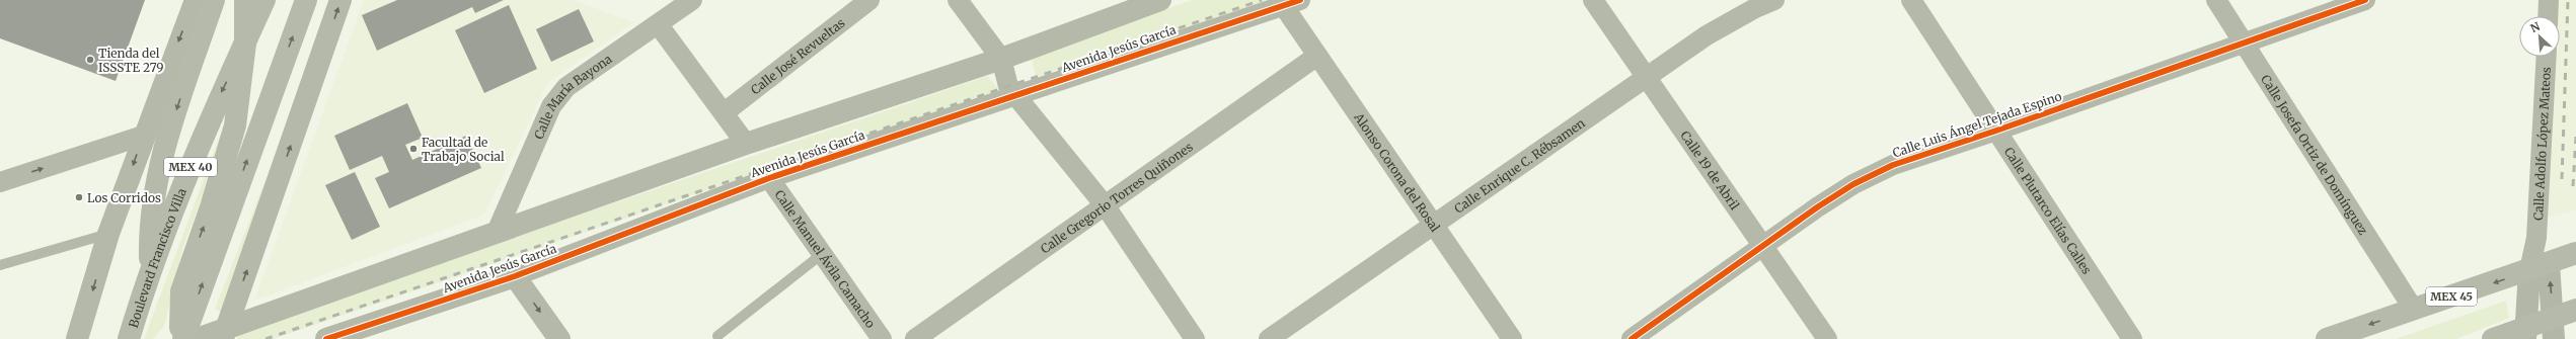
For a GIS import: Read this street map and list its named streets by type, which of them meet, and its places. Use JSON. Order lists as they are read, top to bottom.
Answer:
{
  "streets": {
    "main road": [
      "Calle Adolfo López Mateos",
      "MEX 40",
      "Boulevard Francisco Villa",
      "MEX 45"
    ],
    "street": [
      "Avenida Jesús García",
      "Calle José Revueltas",
      "Calle María Bayona",
      "Calle Luis Ángel Tejada Espino",
      "Calle Josefa Ortiz de Domínguez",
      "Calle Enrique C. Rébsamen",
      "Calle 19 de Abril",
      "Alonso Corona del Rosal",
      "Calle Gregorio Torres Quiñones",
      "Calle Plutarco Elías Calles",
      "Calle Manuel Ávila Camacho"
    ]
  },
  "crossings": [
    ["Avenida Jesús García", "Alonso Corona del Rosal"],
    ["Avenida Jesús García", "Calle Manuel Ávila Camacho"],
    ["Calle Luis Ángel Tejada Espino", "Calle Josefa Ortiz de Domínguez"],
    ["Calle Luis Ángel Tejada Espino", "Calle 19 de Abril"],
    ["Calle Luis Ángel Tejada Espino", "Calle Plutarco Elías Calles"],
    ["Calle Adolfo López Mateos", "MEX 45"],
    ["Calle Josefa Ortiz de Domínguez", "MEX 45"],
    ["Calle Enrique C. Rébsamen", "Calle 19 de Abril"],
    ["Calle Enrique C. Rébsamen", "Alonso Corona del Rosal"],
    ["Alonso Corona del Rosal", "Calle Gregorio Torres Quiñones"]
  ],
  "places": ["Tienda del ISSSTE 279", "Facultad de Trabajo Social", "Los Corridos"],
  "north": "top left"
}
